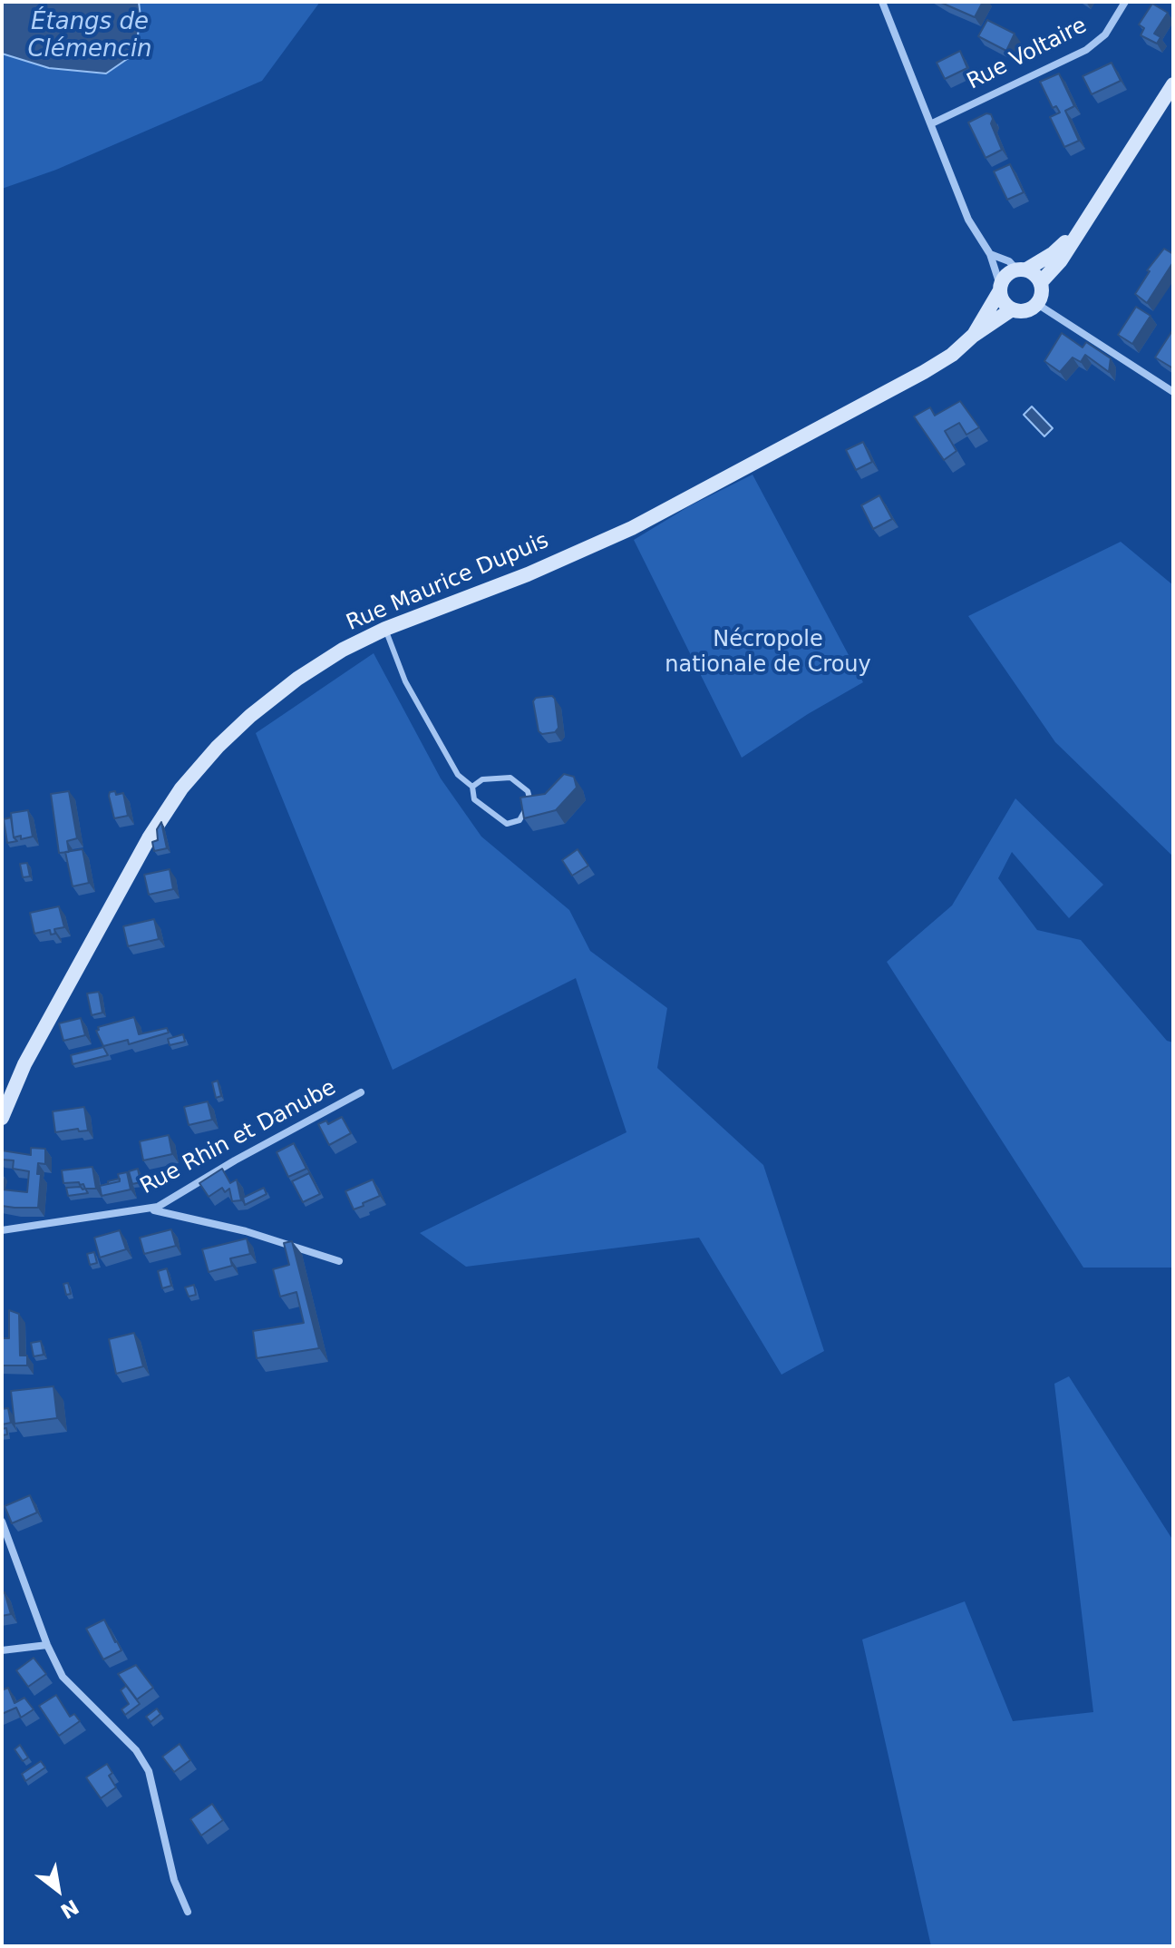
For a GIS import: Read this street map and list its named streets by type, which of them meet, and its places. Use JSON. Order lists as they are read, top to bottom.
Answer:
{
  "streets": {
    "main road": ["Rue Maurice Dupuis"],
    "street": ["Rue Voltaire", "Rue Rhin et Danube"]
  },
  "water": ["Étangs de Clémencin"],
  "parks": ["Nécropole nationale de Crouy"],
  "north": "bottom right"
}
